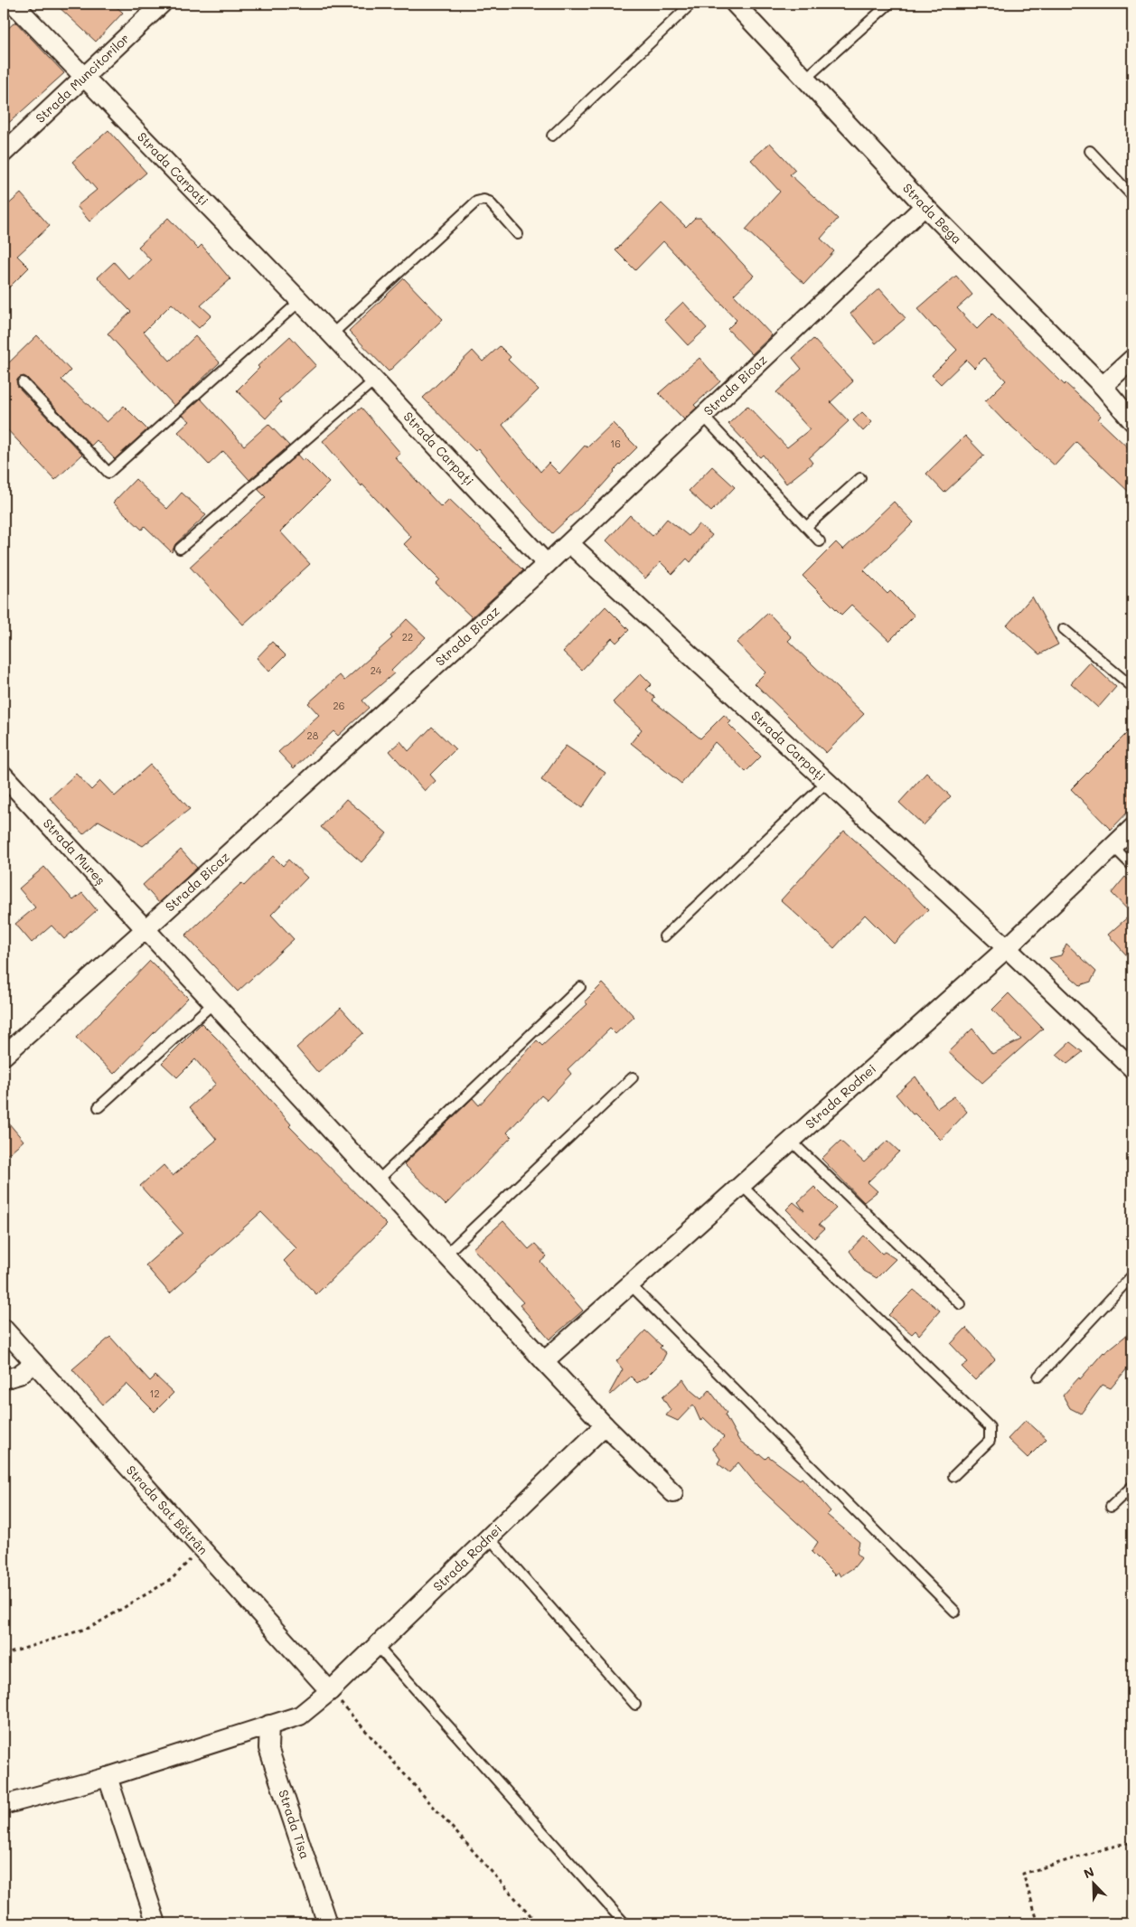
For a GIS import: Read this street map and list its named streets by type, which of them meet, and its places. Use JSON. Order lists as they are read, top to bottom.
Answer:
{
  "streets": {
    "street": [
      "Strada Muncitorilor",
      "Strada Carpați",
      "Strada Bega",
      "Strada Bicaz",
      "Strada Mureș",
      "Strada Rodnei",
      "Strada Sat Bătrân",
      "Strada Tisa"
    ]
  },
  "crossings": [
    ["Strada Muncitorilor", "Strada Carpați"],
    ["Strada Carpați", "Strada Bicaz"],
    ["Strada Carpați", "Strada Rodnei"],
    ["Strada Bega", "Strada Bicaz"],
    ["Strada Bicaz", "Strada Mureș"],
    ["Strada Mureș", "Strada Rodnei"],
    ["Strada Rodnei", "Strada Sat Bătrân"],
    ["Strada Rodnei", "Strada Tisa"]
  ],
  "house_numbers": [
    "16",
    "22",
    "24",
    "26",
    "28",
    "12"
  ],
  "north": "top left"
}
